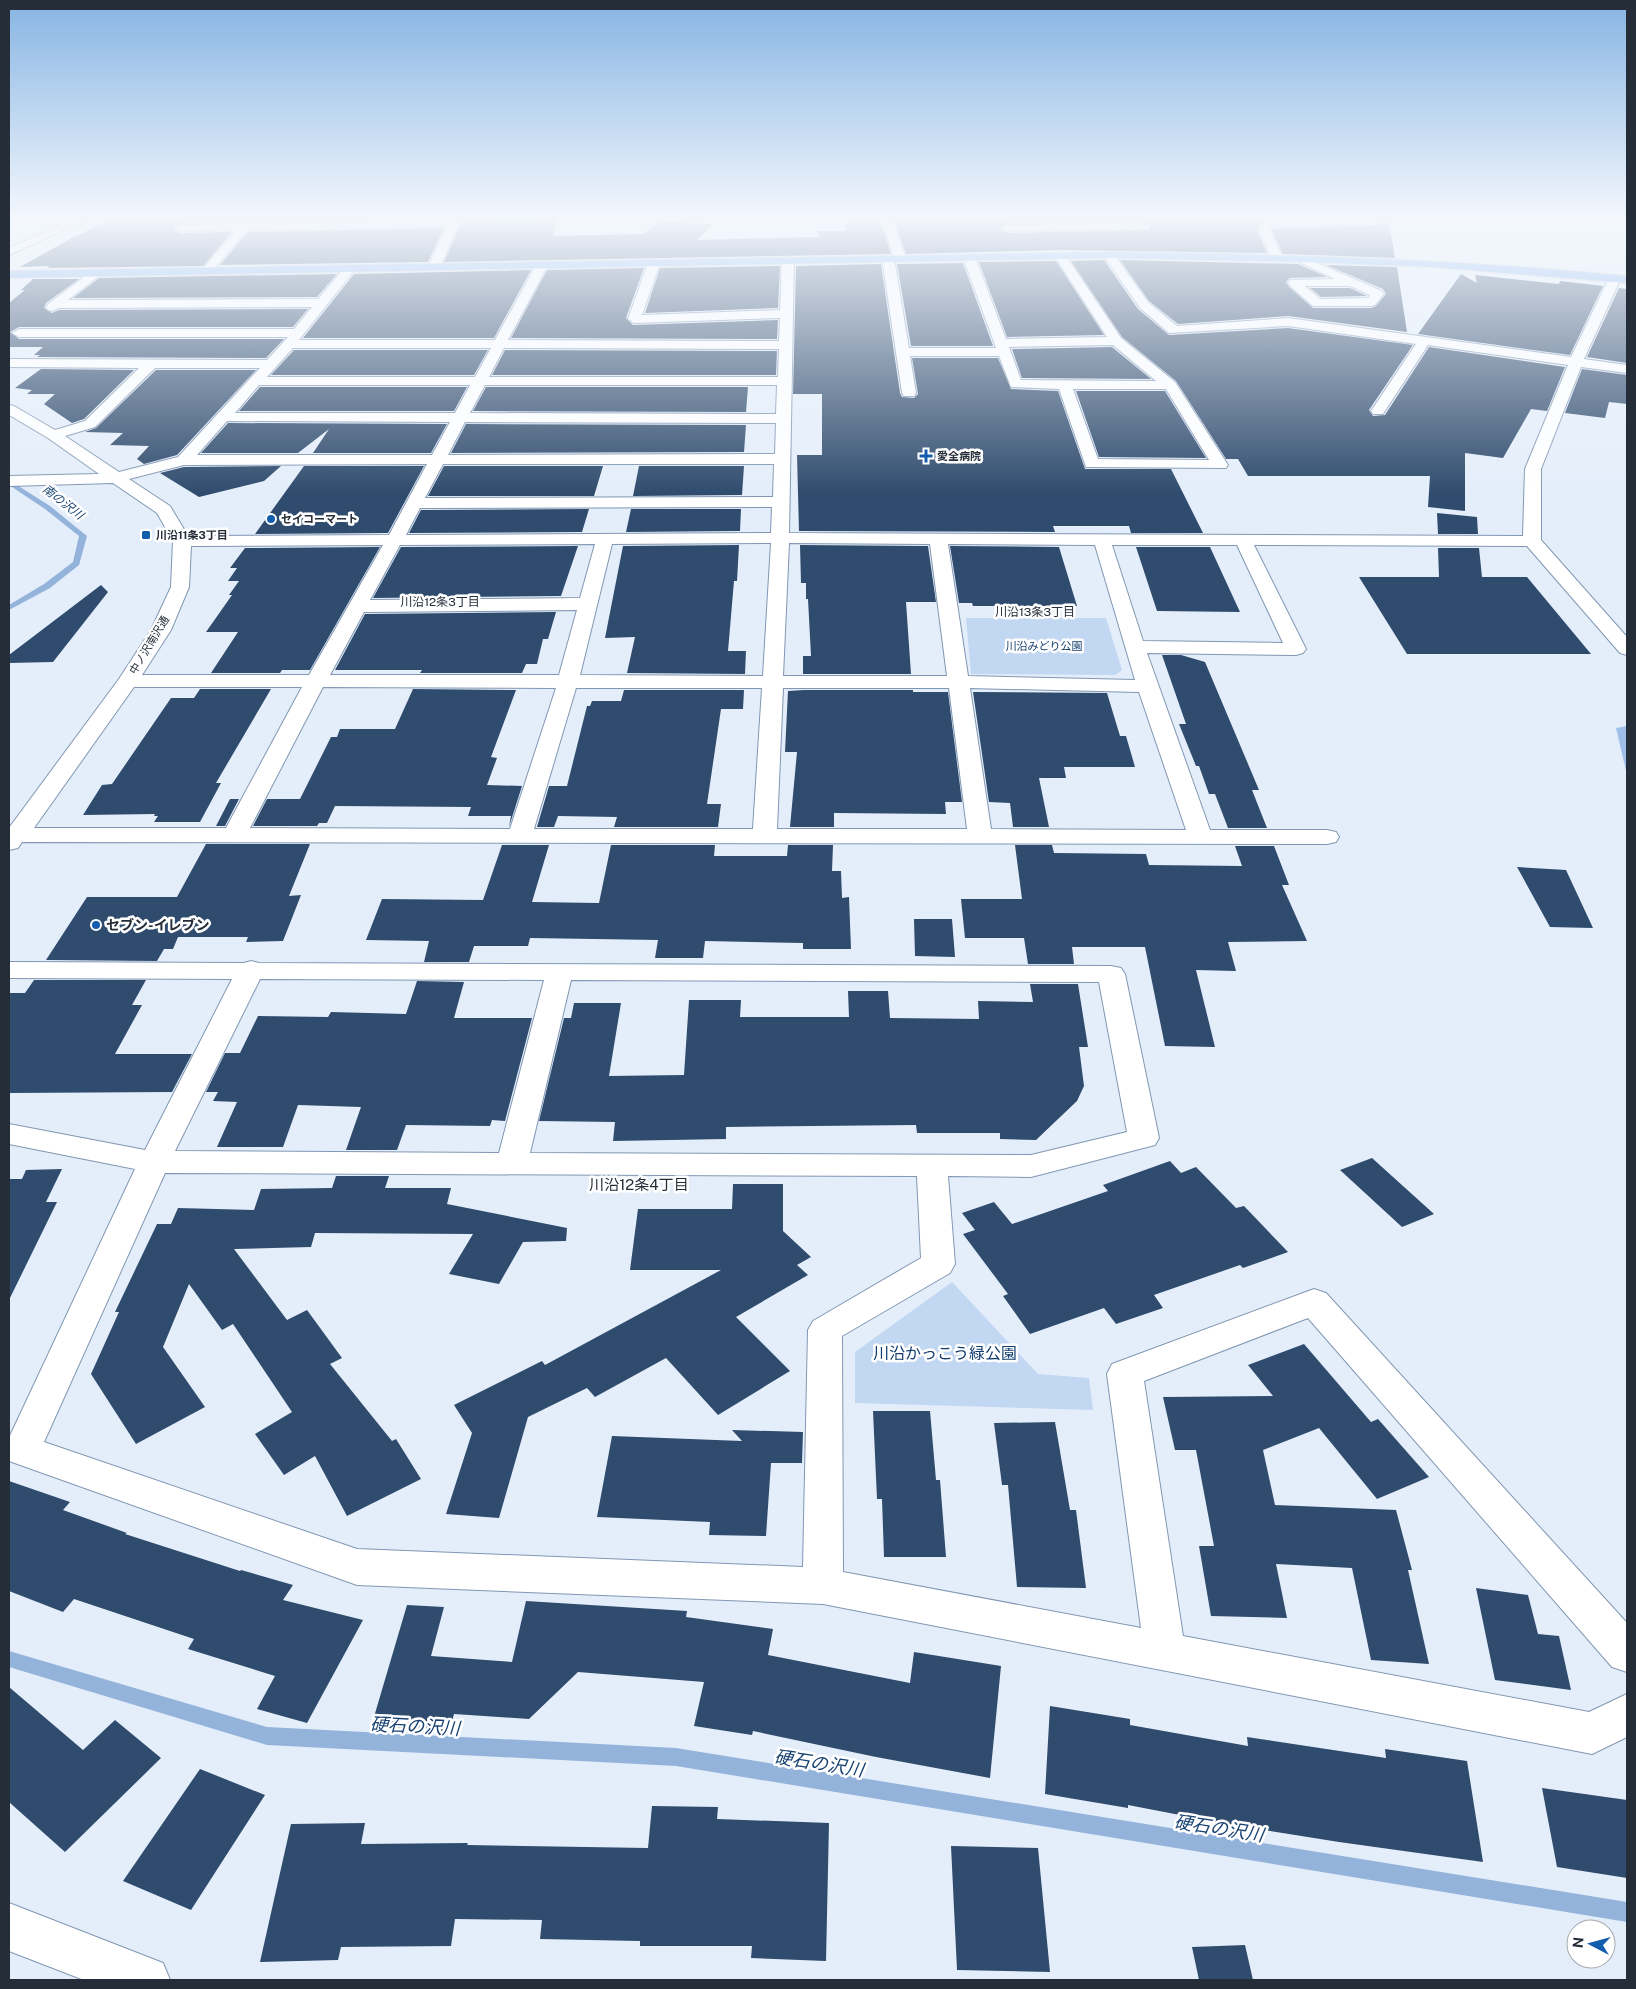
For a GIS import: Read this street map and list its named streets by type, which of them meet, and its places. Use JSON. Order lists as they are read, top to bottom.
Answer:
{
  "streets": {
    "street": ["中ノ沢南沢通"]
  },
  "districts": ["川沿12条3丁目", "川沿13条3丁目", "川沿12条4丁目"],
  "water": ["南の沢川", "硬石の沢川"],
  "parks": ["川沿みどり公園", "川沿かっこう緑公園"],
  "places": {
    "health": ["愛全病院"],
    "other": ["セイコーマート", "セブン-イレブン"],
    "transit": ["川沿11条3丁目"]
  },
  "north": "left"
}
